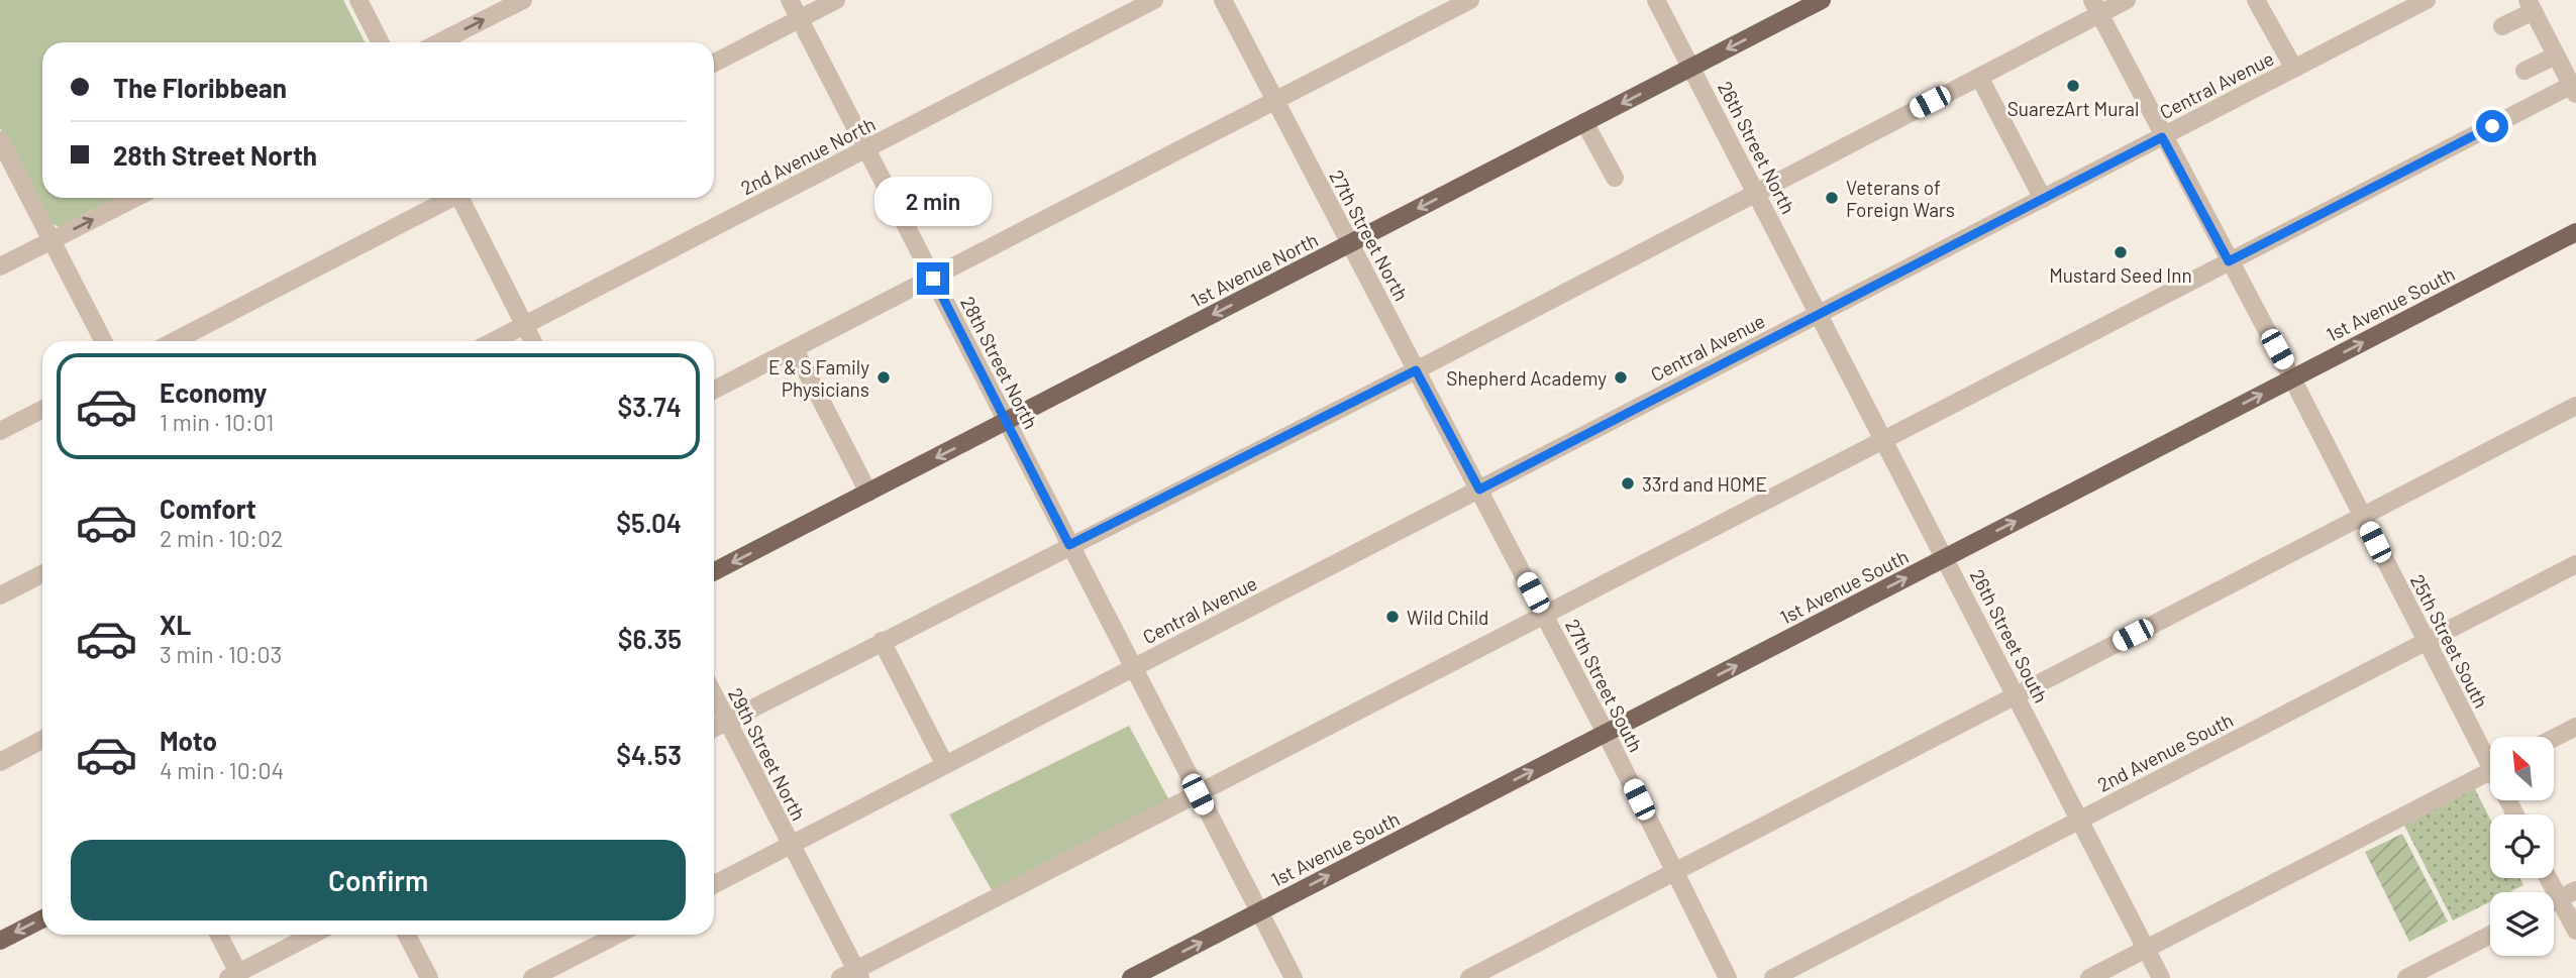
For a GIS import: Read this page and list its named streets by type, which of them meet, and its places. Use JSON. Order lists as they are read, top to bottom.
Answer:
{
  "streets": {
    "main road": ["1st Avenue North", "1st Avenue South"],
    "street": [
      "Central Avenue",
      "26th Street North",
      "2nd Avenue North",
      "27th Street North",
      "28th Street North",
      "26th Street South",
      "25th Street South",
      "27th Street South",
      "2nd Avenue South",
      "29th Street North"
    ]
  },
  "crossings": [
    ["Central Avenue", "26th Street North"],
    ["Central Avenue", "27th Street North"],
    ["Central Avenue", "28th Street North"],
    ["Central Avenue", "26th Street South"],
    ["Central Avenue", "25th Street South"],
    ["Central Avenue", "27th Street South"],
    ["Central Avenue", "29th Street North"],
    ["26th Street North", "1st Avenue North"],
    ["26th Street North", "26th Street South"],
    ["2nd Avenue North", "28th Street North"],
    ["27th Street North", "1st Avenue North"],
    ["27th Street North", "27th Street South"],
    ["1st Avenue North", "28th Street North"],
    ["1st Avenue South", "28th Street North"],
    ["1st Avenue South", "26th Street South"],
    ["1st Avenue South", "25th Street South"],
    ["1st Avenue South", "27th Street South"],
    ["26th Street South", "2nd Avenue South"],
    ["25th Street South", "2nd Avenue South"]
  ],
  "one_way": ["1st Avenue North", "1st Avenue South"],
  "places": [
    "SuarezArt Mural",
    "Veterans of Foreign Wars",
    "Mustard Seed Inn",
    "E & S Family Physicians",
    "Shepherd Academy",
    "33rd and HOME",
    "Wild Child"
  ],
  "north": "top left",
  "page": {
    "banner": ["The Floribbean", "28th Street North"],
    "bubble": "2 min",
    "list": [
      {
        "name": "Economy",
        "note": "1 min · 10:01",
        "value": "$3.74"
      },
      {
        "name": "Comfort",
        "note": "2 min · 10:02",
        "value": "$5.04"
      },
      {
        "name": "XL",
        "note": "3 min · 10:03",
        "value": "$6.35"
      },
      {
        "name": "Moto",
        "note": "4 min · 10:04",
        "value": "$4.53"
      }
    ],
    "buttons": "Confirm"
  }
}
